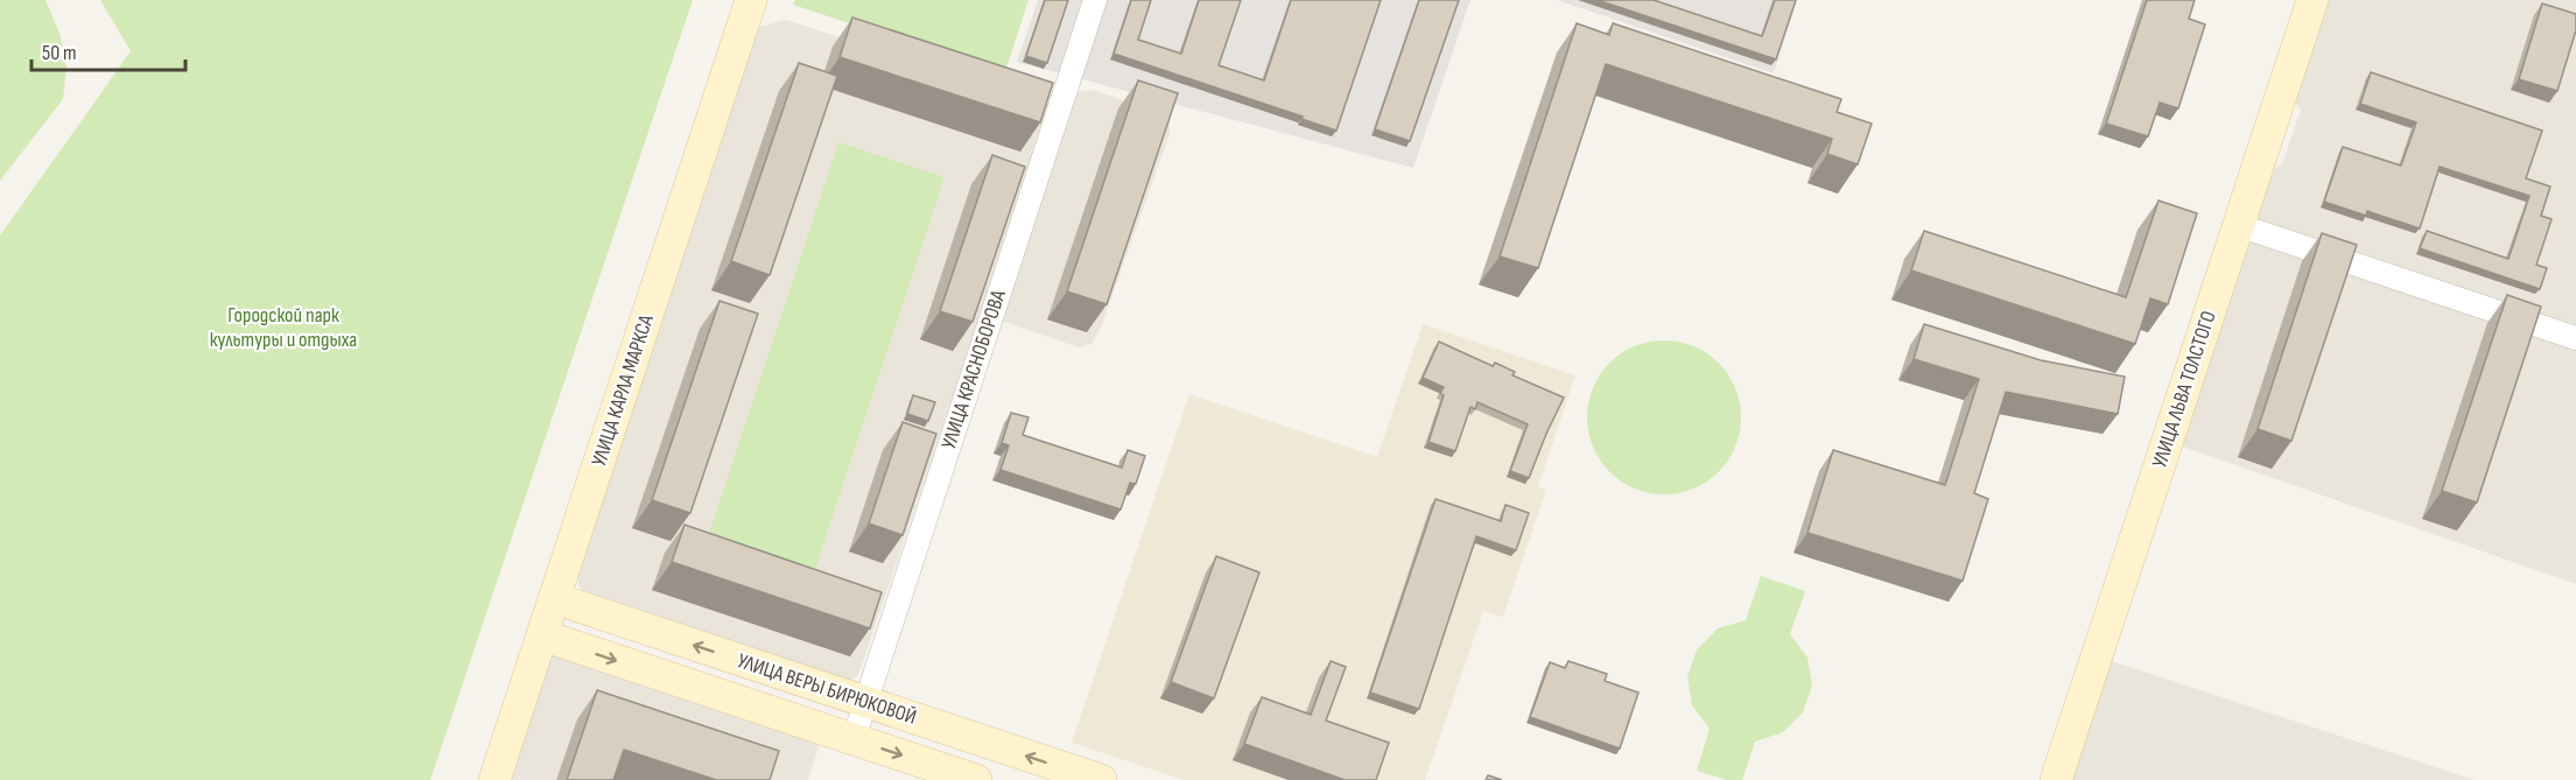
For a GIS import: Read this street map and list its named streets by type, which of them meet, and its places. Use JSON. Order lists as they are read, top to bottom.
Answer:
{
  "streets": {
    "street": [
      "УЛИЦА КРАСНОБОРОВА",
      "УЛИЦА ЛЬВА ТОЛСТОГО",
      "УЛИЦА КАРЛА МАРКСА",
      "УЛИЦА ВЕРЫ БИРЮКОВОЙ"
    ]
  },
  "crossings": [
    ["УЛИЦА КРАСНОБОРОВА", "УЛИЦА ВЕРЫ БИРЮКОВОЙ"],
    ["УЛИЦА КАРЛА МАРКСА", "УЛИЦА ВЕРЫ БИРЮКОВОЙ"]
  ],
  "parks": ["Городской парк культуры и отдыха"],
  "scale_bar": "50 m"
}
